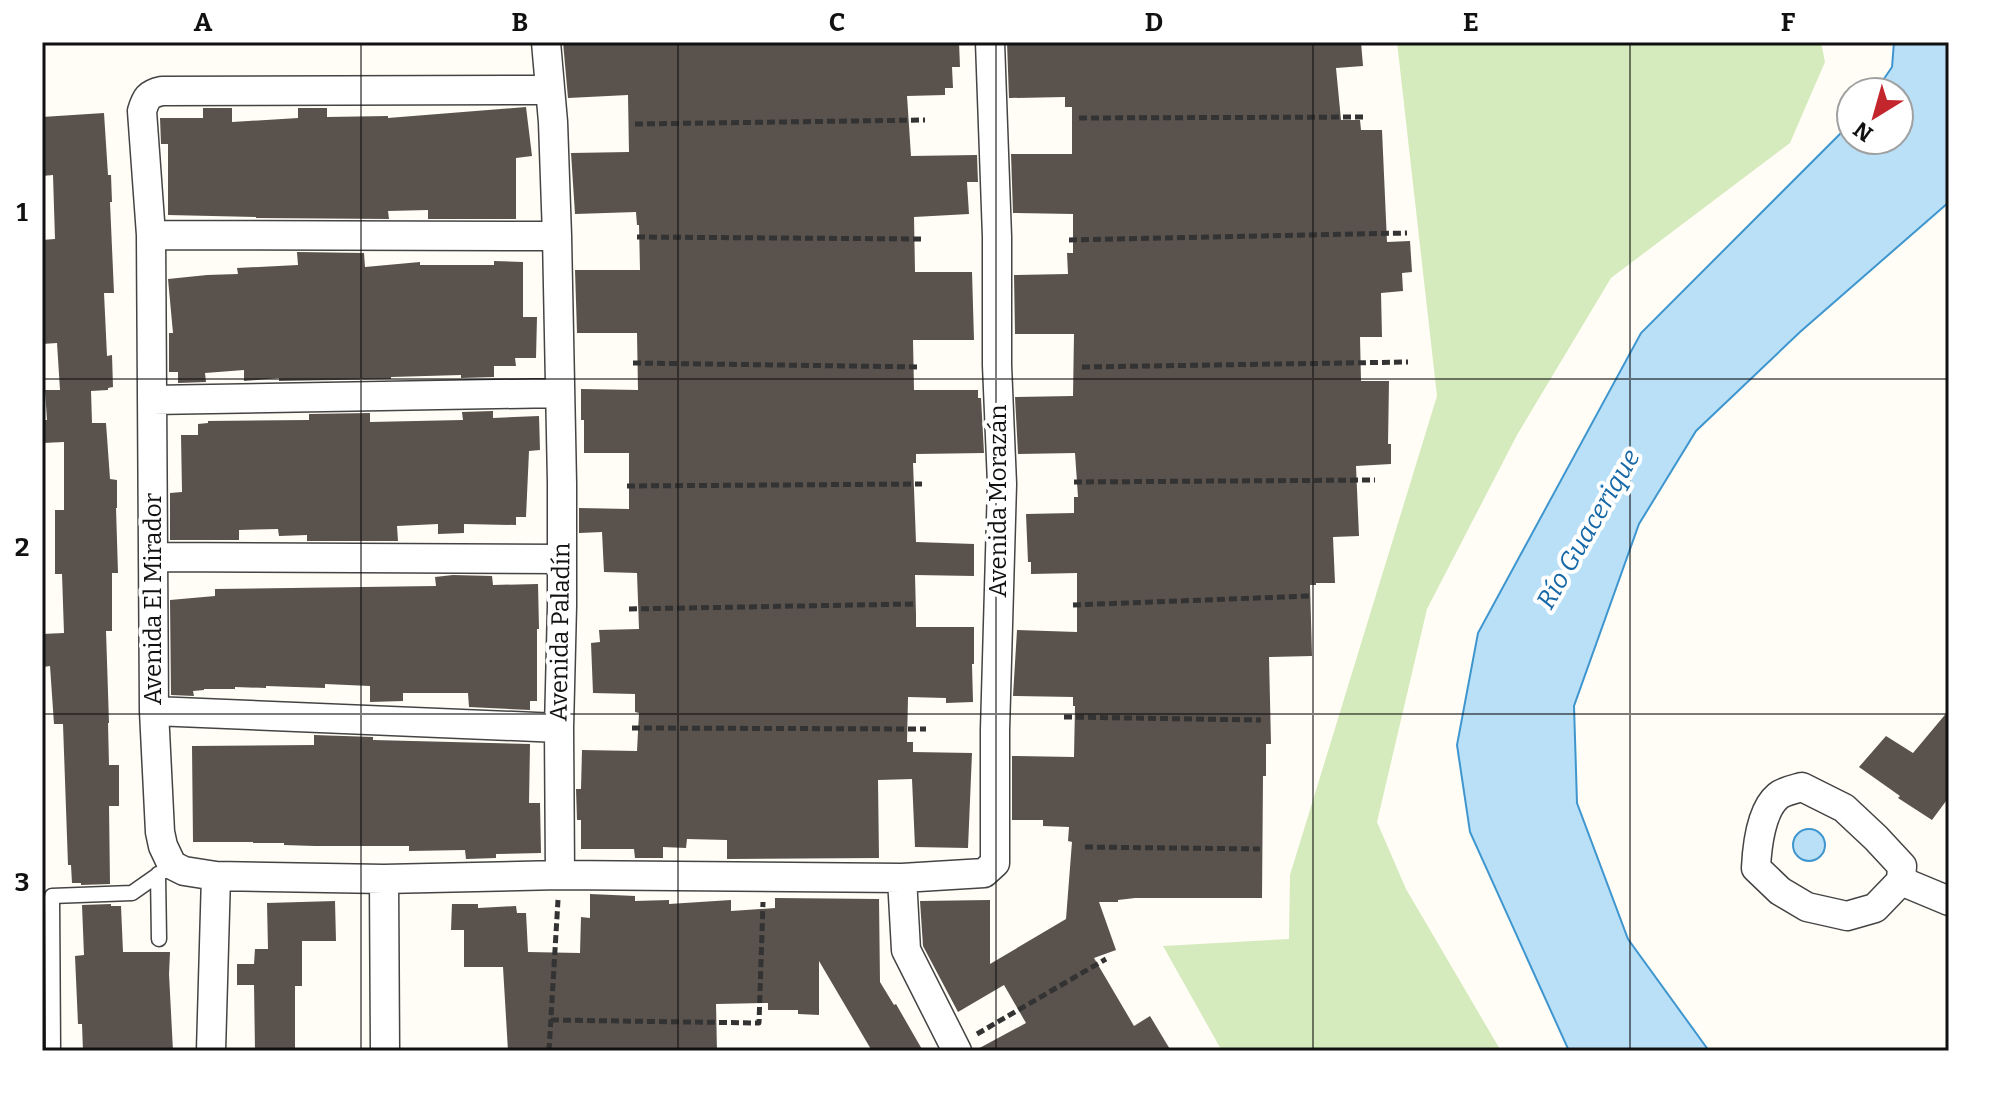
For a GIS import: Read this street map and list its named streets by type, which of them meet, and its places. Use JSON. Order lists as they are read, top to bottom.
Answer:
{
  "streets": {
    "street": ["Avenida Morazán", "Avenida El Mirador", "Avenida Paladín"]
  },
  "crossings": [
    ["Avenida Morazán", "Avenida Paladín"],
    ["Avenida El Mirador", "Avenida Paladín"]
  ],
  "water": ["Río Guacerique"],
  "north": "bottom left",
  "grid": {
    "columns": [
      "A",
      "B",
      "C",
      "D",
      "E",
      "F"
    ],
    "rows": ["1", "2", "3"]
  }
}
